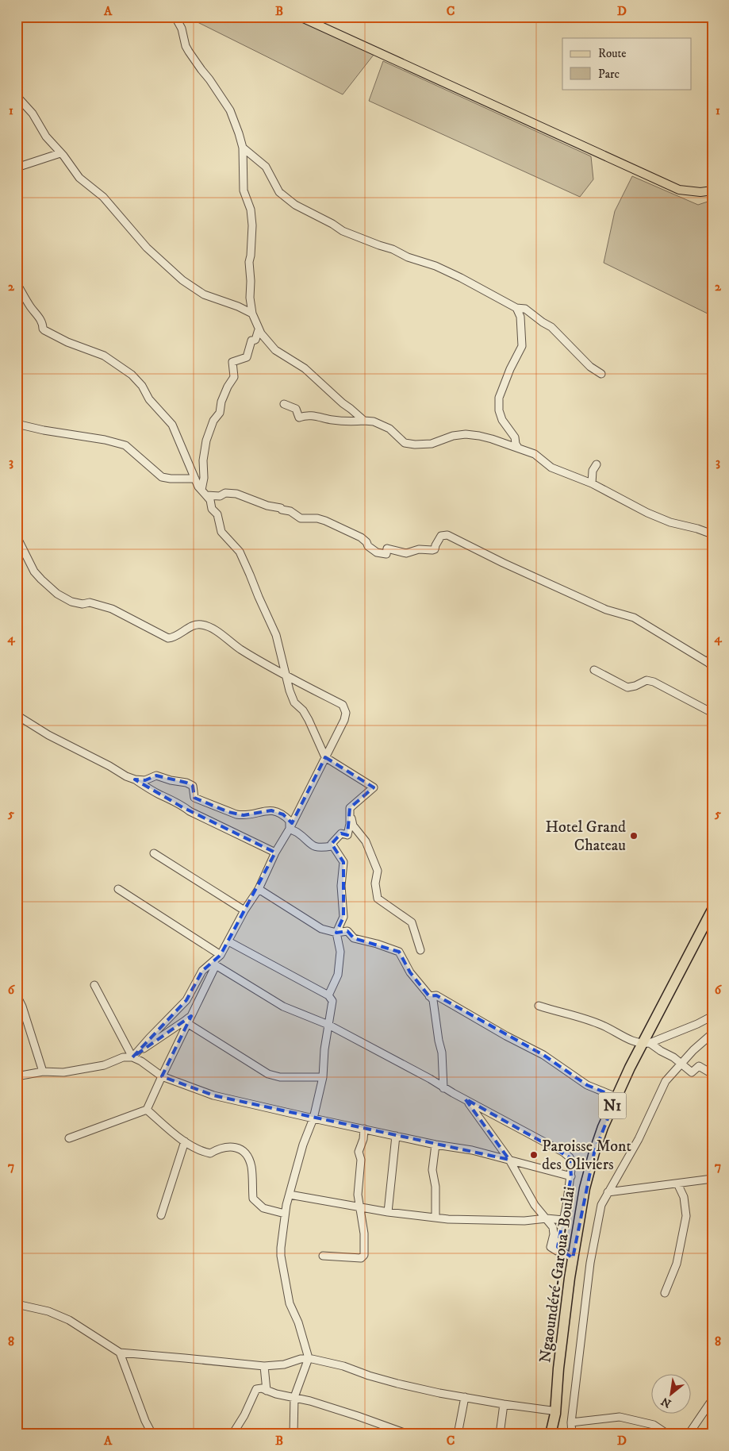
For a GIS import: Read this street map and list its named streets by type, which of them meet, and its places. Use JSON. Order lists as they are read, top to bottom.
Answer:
{
  "streets": {
    "highway": ["N1", "Ngaoundéré-Garoua-Boulai"]
  },
  "places": ["Hotel Grand Chateau", "Paroisse Mont des Oliviers"],
  "legend": ["Route", "Parc"],
  "north": "bottom left",
  "grid": {
    "columns": [
      "A",
      "B",
      "C",
      "D"
    ],
    "rows": [
      "1",
      "2",
      "3",
      "4",
      "5",
      "6",
      "7",
      "8"
    ]
  }
}
